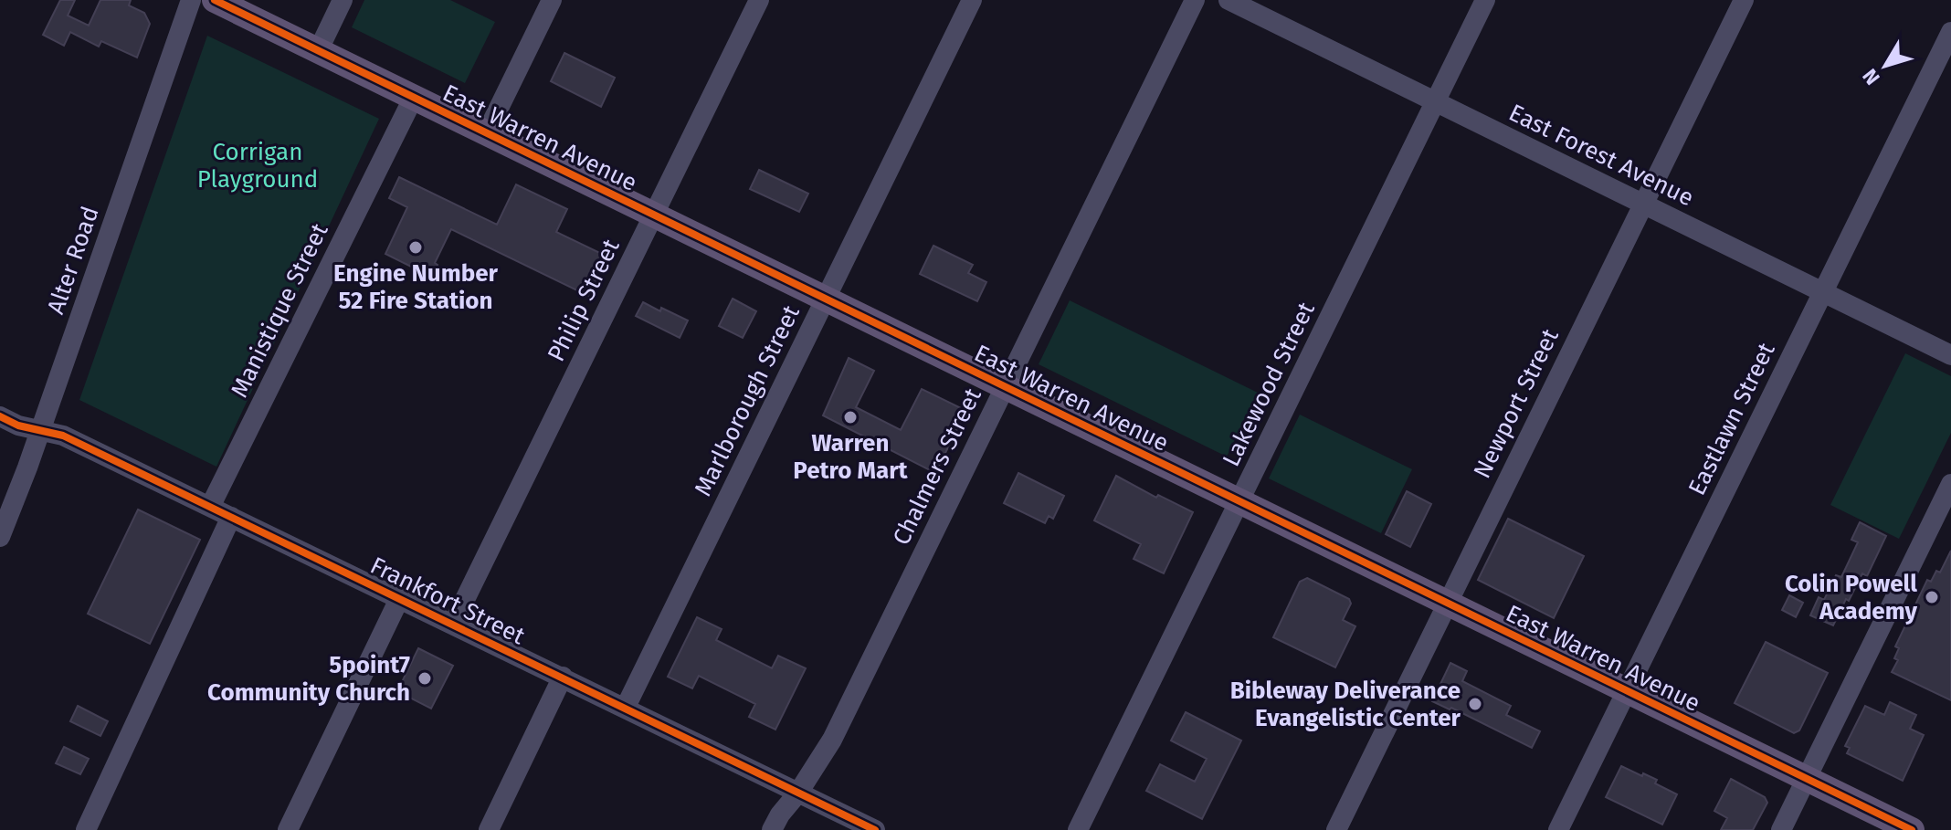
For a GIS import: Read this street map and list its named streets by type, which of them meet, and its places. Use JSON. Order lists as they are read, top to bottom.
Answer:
{
  "streets": {
    "main road": ["East Warren Avenue"],
    "street": [
      "East Forest Avenue",
      "Alter Road",
      "Philip Street",
      "Manistique Street",
      "Lakewood Street",
      "Marlborough Street",
      "Newport Street",
      "Eastlawn Street",
      "Chalmers Street",
      "Frankfort Street"
    ]
  },
  "crossings": [
    ["East Warren Avenue", "Philip Street"],
    ["East Warren Avenue", "Manistique Street"],
    ["East Warren Avenue", "Lakewood Street"],
    ["East Warren Avenue", "Marlborough Street"],
    ["East Warren Avenue", "Newport Street"],
    ["East Warren Avenue", "Eastlawn Street"],
    ["East Warren Avenue", "Chalmers Street"],
    ["East Forest Avenue", "Lakewood Street"],
    ["East Forest Avenue", "Newport Street"],
    ["East Forest Avenue", "Eastlawn Street"],
    ["Alter Road", "Frankfort Street"],
    ["Philip Street", "Frankfort Street"],
    ["Manistique Street", "Frankfort Street"],
    ["Marlborough Street", "Frankfort Street"],
    ["Chalmers Street", "Frankfort Street"]
  ],
  "parks": ["Corrigan Playground"],
  "places": [
    "Engine Number 52 Fire Station",
    "Warren Petro Mart",
    "Colin Powell Academy",
    "5point7 Community Church",
    "Bibleway Deliverance Evangelistic Center"
  ],
  "north": "bottom left"
}
